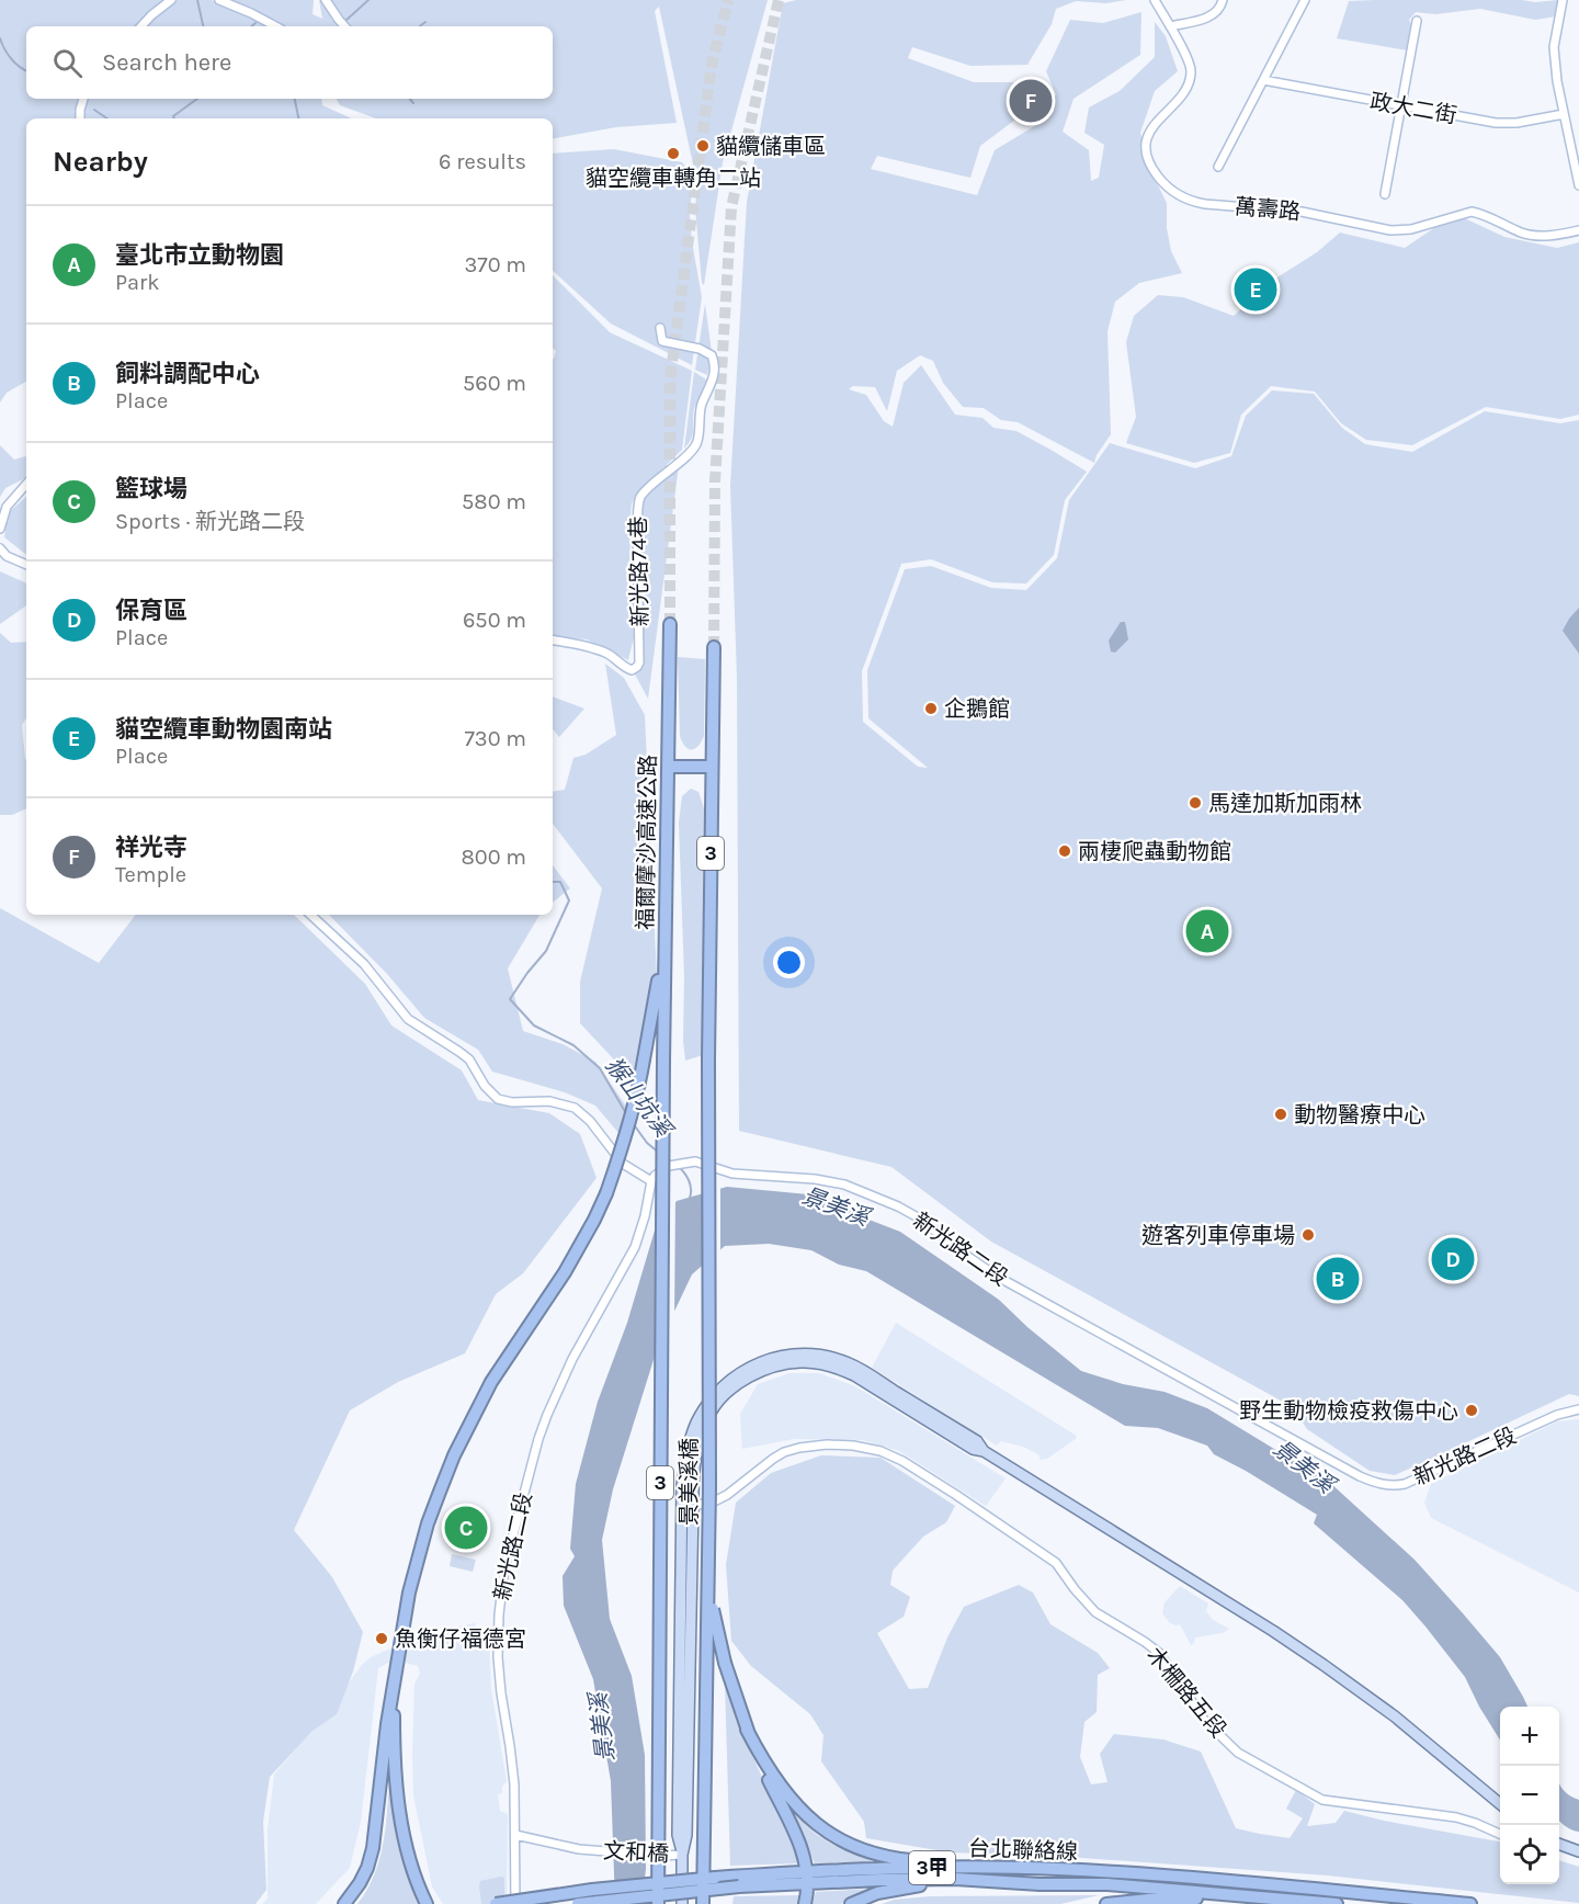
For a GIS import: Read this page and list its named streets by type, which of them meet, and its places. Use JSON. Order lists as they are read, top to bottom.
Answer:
{
  "streets": {
    "highway": [
      "福爾摩沙高速公路",
      "3",
      "景美溪橋",
      "台北聯絡線",
      "3甲"
    ],
    "street": [
      "政大二街",
      "萬壽路",
      "新光路74巷",
      "新光路二段",
      "木柵路五段",
      "文和橋"
    ]
  },
  "crossings": [
    ["福爾摩沙高速公路", "景美溪橋"],
    ["3", "景美溪橋"],
    ["新光路二段", "文和橋"]
  ],
  "water": ["猴山坑溪", "景美溪"],
  "places": [
    "貓纜儲車區",
    "貓空纜車轉角二站",
    "企鵝館",
    "馬達加斯加雨林",
    "兩棲爬蟲動物館",
    "動物醫療中心",
    "遊客列車停車場",
    "野生動物檢疫救傷中心",
    "魚衡仔福德宮"
  ],
  "page": {
    "search": "Search here",
    "pins": [
      "F",
      "E",
      "A",
      "D",
      "B",
      "C"
    ],
    "heading": ["Nearby", "6 results"],
    "list": [
      {
        "mark": "A",
        "name": "臺北市立動物園",
        "note": "Park",
        "value": "370 m"
      },
      {
        "mark": "B",
        "name": "飼料調配中心",
        "note": "Place",
        "value": "560 m"
      },
      {
        "mark": "C",
        "name": "籃球場",
        "note": "Sports · 新光路二段",
        "value": "580 m"
      },
      {
        "mark": "D",
        "name": "保育區",
        "note": "Place",
        "value": "650 m"
      },
      {
        "mark": "E",
        "name": "貓空纜車動物園南站",
        "note": "Place",
        "value": "730 m"
      },
      {
        "mark": "F",
        "name": "祥光寺",
        "note": "Temple",
        "value": "800 m"
      }
    ],
    "map_buttons": ["+", "−"]
  }
}
